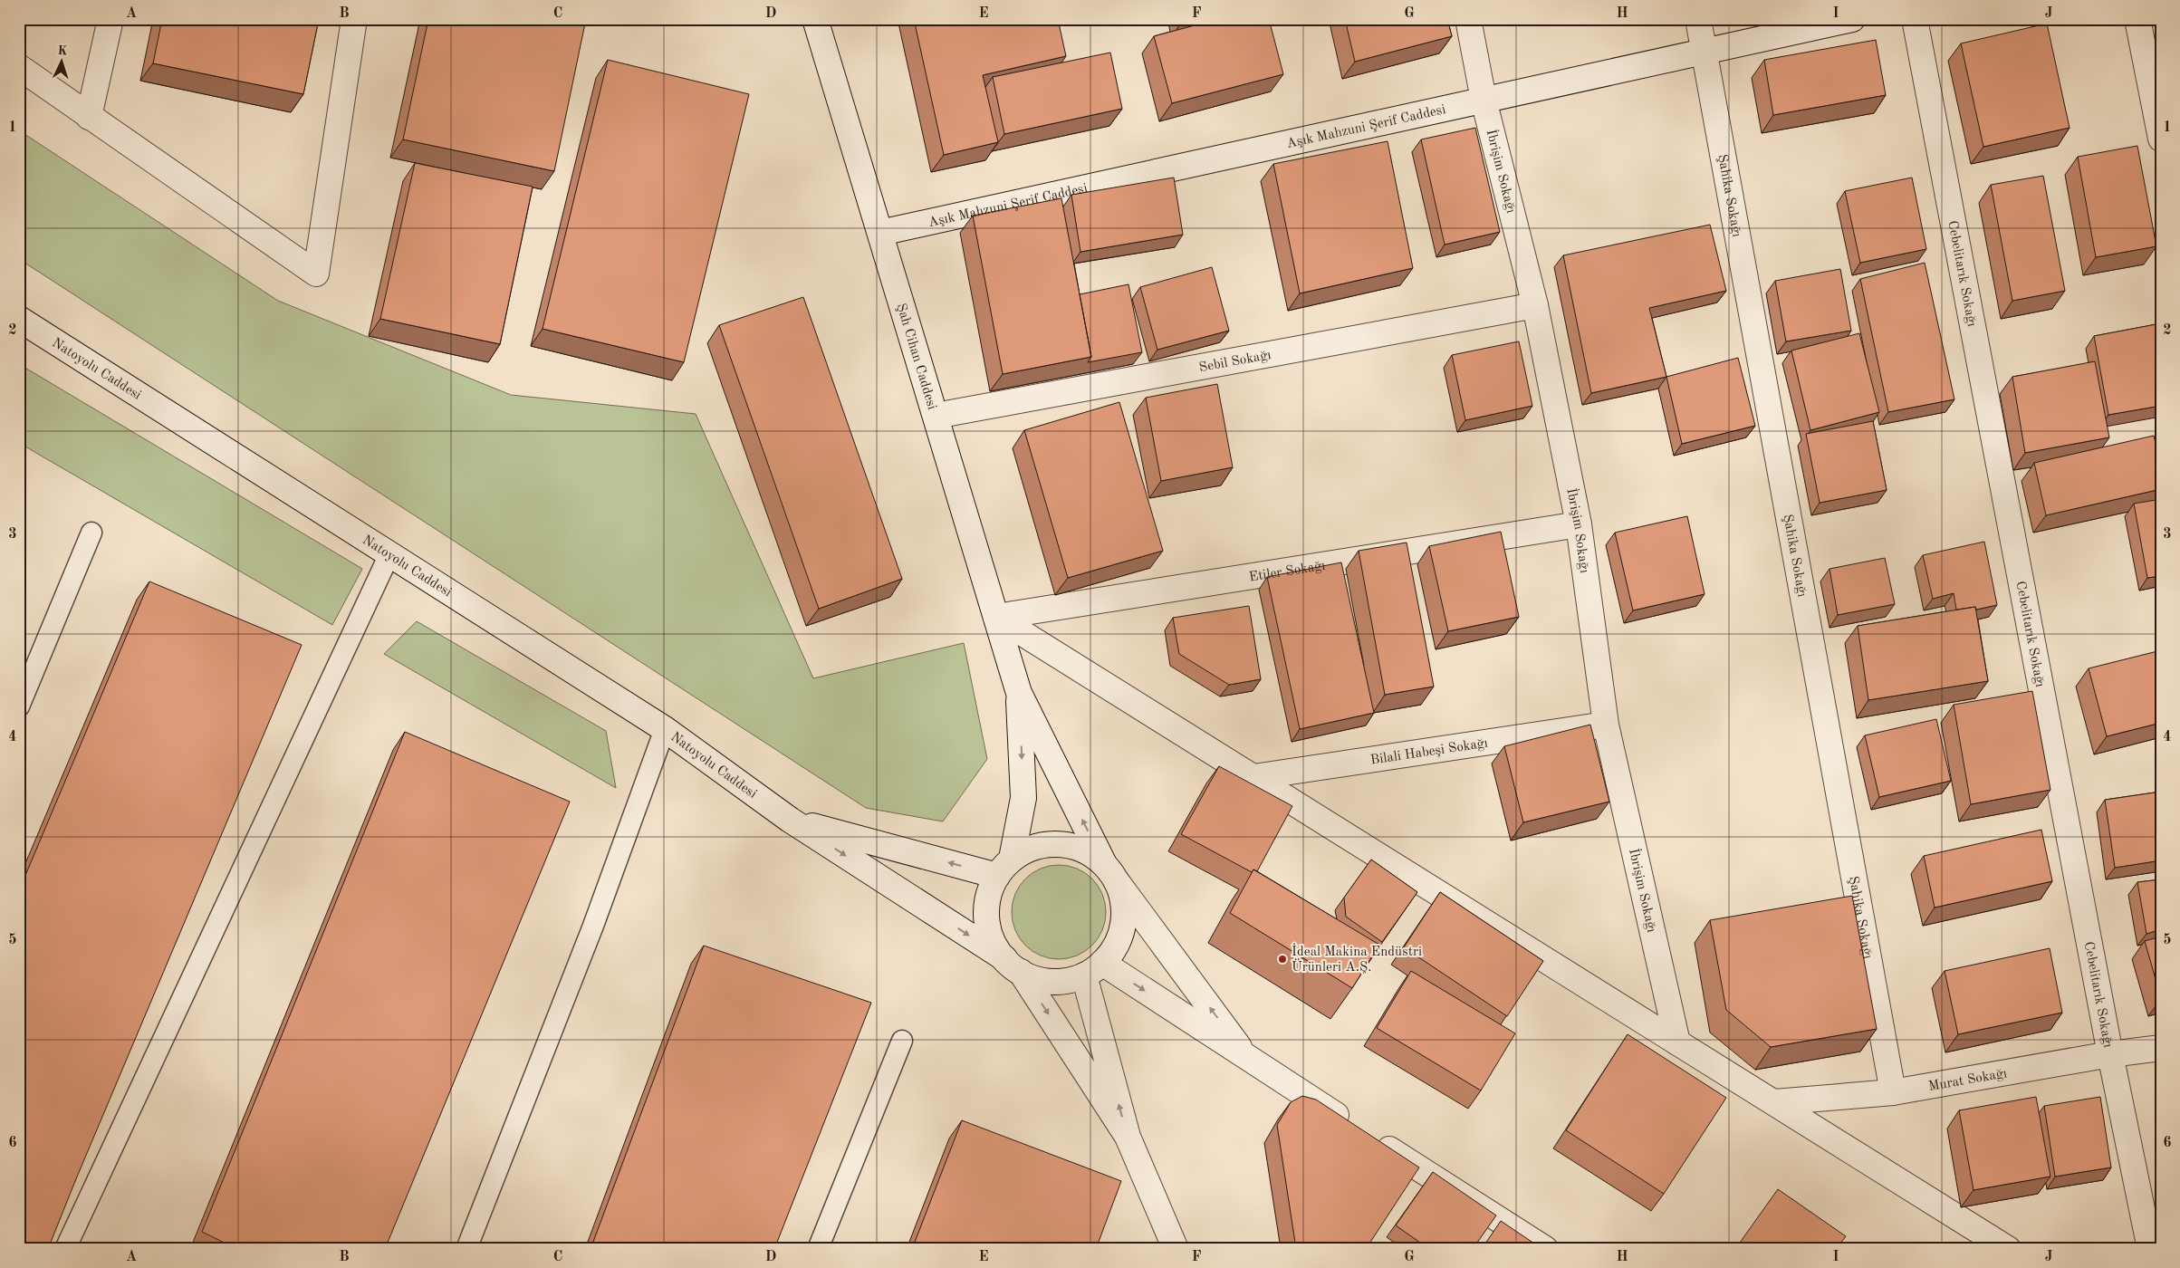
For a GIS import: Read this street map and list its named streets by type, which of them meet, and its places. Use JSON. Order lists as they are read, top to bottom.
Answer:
{
  "streets": {
    "street": [
      "Aşık Mahzuni Şerif Caddesi",
      "İbrişim Sokağı",
      "Şahika Sokağı",
      "Cebelitarık Sokağı",
      "Şah Cihan Caddesi",
      "Sebil Sokağı",
      "Natoyolu Caddesi",
      "Etiler Sokağı",
      "Bilali Habeşi Sokağı",
      "Murat Sokağı"
    ]
  },
  "crossings": [
    ["Aşık Mahzuni Şerif Caddesi", "İbrişim Sokağı"],
    ["Aşık Mahzuni Şerif Caddesi", "Şahika Sokağı"],
    ["Aşık Mahzuni Şerif Caddesi", "Şah Cihan Caddesi"],
    ["İbrişim Sokağı", "Sebil Sokağı"],
    ["İbrişim Sokağı", "Etiler Sokağı"],
    ["İbrişim Sokağı", "Bilali Habeşi Sokağı"],
    ["Şahika Sokağı", "Murat Sokağı"],
    ["Cebelitarık Sokağı", "Murat Sokağı"],
    ["Şah Cihan Caddesi", "Sebil Sokağı"],
    ["Şah Cihan Caddesi", "Etiler Sokağı"]
  ],
  "places": ["İdeal Makina Endüstri Ürünleri A.Ş."],
  "north": "top",
  "grid": {
    "columns": [
      "A",
      "B",
      "C",
      "D",
      "E",
      "F",
      "G",
      "H",
      "I",
      "J"
    ],
    "rows": [
      "1",
      "2",
      "3",
      "4",
      "5",
      "6"
    ]
  }
}
